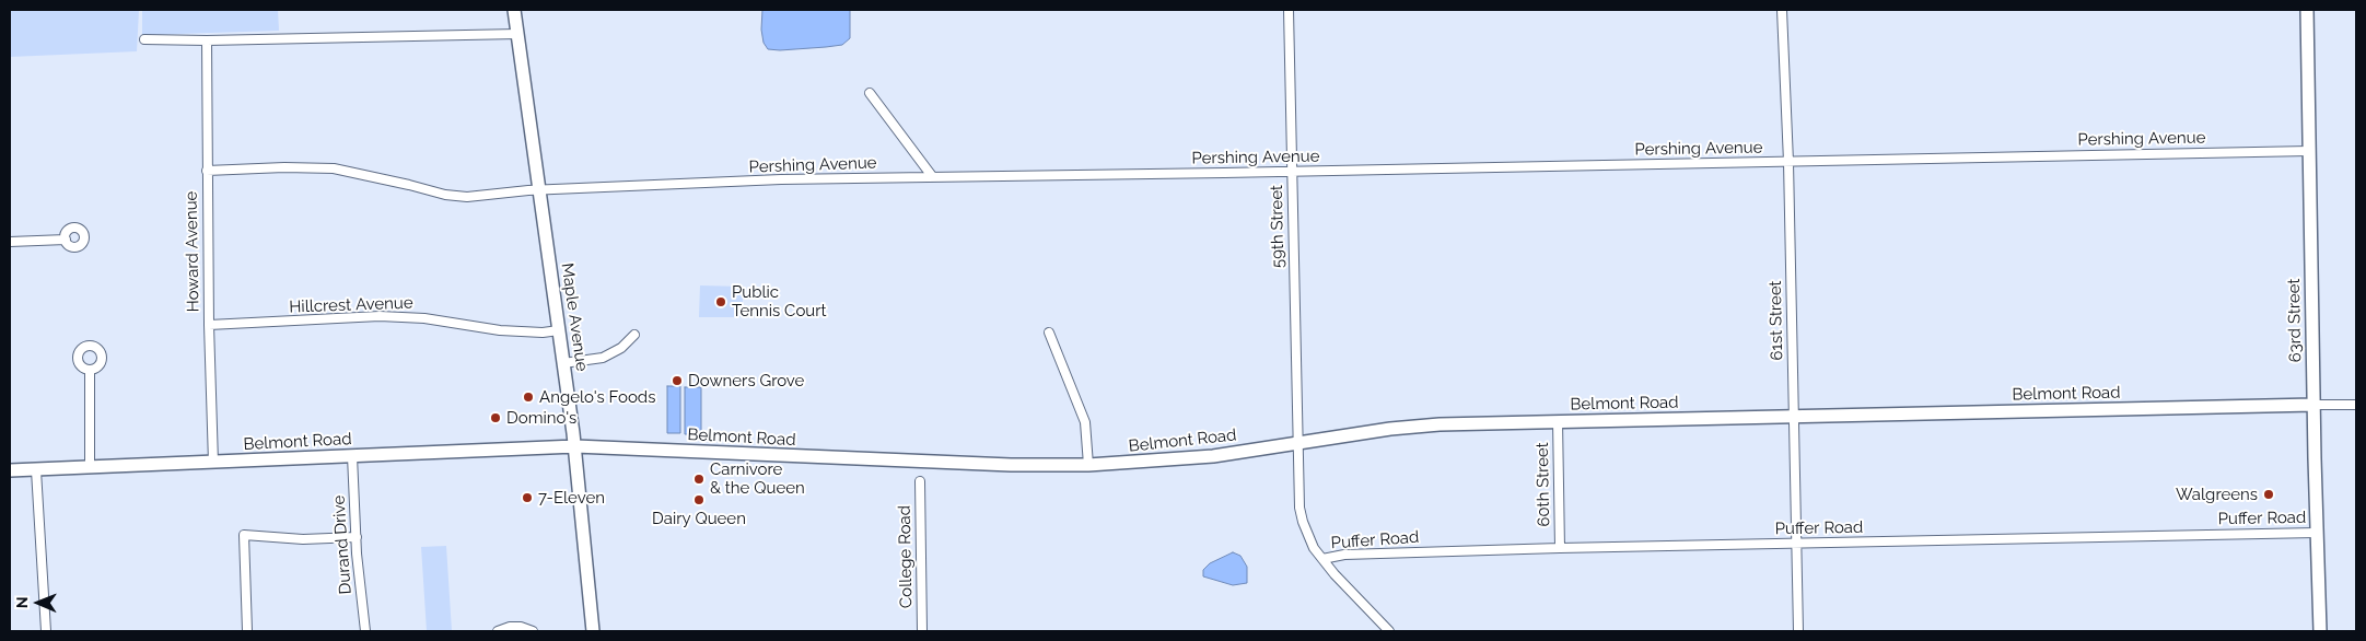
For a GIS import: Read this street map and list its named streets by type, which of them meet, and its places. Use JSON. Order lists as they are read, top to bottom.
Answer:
{
  "streets": {
    "main road": ["Maple Avenue", "63rd Street", "Belmont Road"],
    "street": [
      "Pershing Avenue",
      "59th Street",
      "Howard Avenue",
      "Hillcrest Avenue",
      "61st Street",
      "60th Street",
      "Puffer Road",
      "Durand Drive",
      "College Road"
    ]
  },
  "crossings": [
    ["Pershing Avenue", "59th Street"],
    ["Pershing Avenue", "Howard Avenue"],
    ["Pershing Avenue", "Maple Avenue"],
    ["Pershing Avenue", "61st Street"],
    ["Pershing Avenue", "63rd Street"],
    ["59th Street", "Belmont Road"],
    ["59th Street", "Puffer Road"],
    ["Howard Avenue", "Hillcrest Avenue"],
    ["Howard Avenue", "Belmont Road"],
    ["Hillcrest Avenue", "Maple Avenue"],
    ["Maple Avenue", "Belmont Road"],
    ["61st Street", "Belmont Road"],
    ["61st Street", "Puffer Road"],
    ["63rd Street", "Belmont Road"],
    ["63rd Street", "Puffer Road"],
    ["Belmont Road", "60th Street"],
    ["Belmont Road", "Durand Drive"],
    ["60th Street", "Puffer Road"]
  ],
  "places": [
    "Public Tennis Court",
    "Downers Grove",
    "Angelo's Foods",
    "Domino's",
    "Carnivore & the Queen",
    "Walgreens",
    "7-Eleven",
    "Dairy Queen"
  ],
  "north": "left"
}
